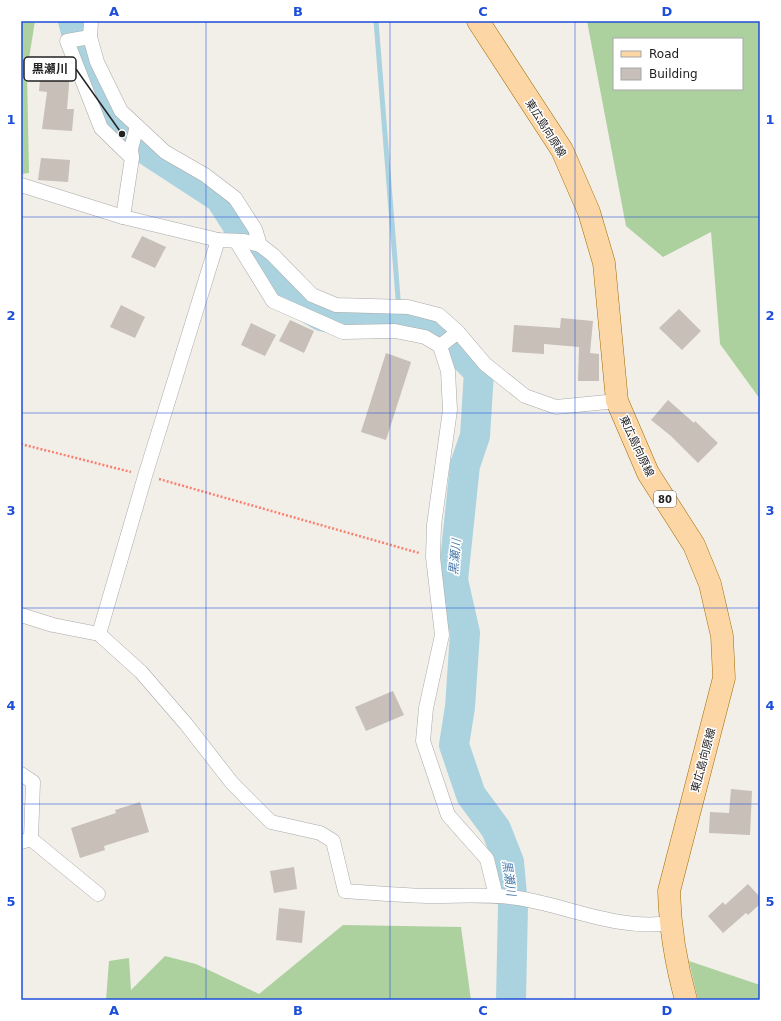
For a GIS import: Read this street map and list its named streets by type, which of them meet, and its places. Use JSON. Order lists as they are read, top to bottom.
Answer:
{
  "streets": {
    "main road": ["東広島向原線", "80"]
  },
  "water": ["黒瀬川"],
  "places": ["黒瀬川"],
  "legend": ["Road", "Building"],
  "grid": {
    "columns": [
      "A",
      "B",
      "C",
      "D"
    ],
    "rows": [
      "1",
      "2",
      "3",
      "4",
      "5"
    ]
  }
}
